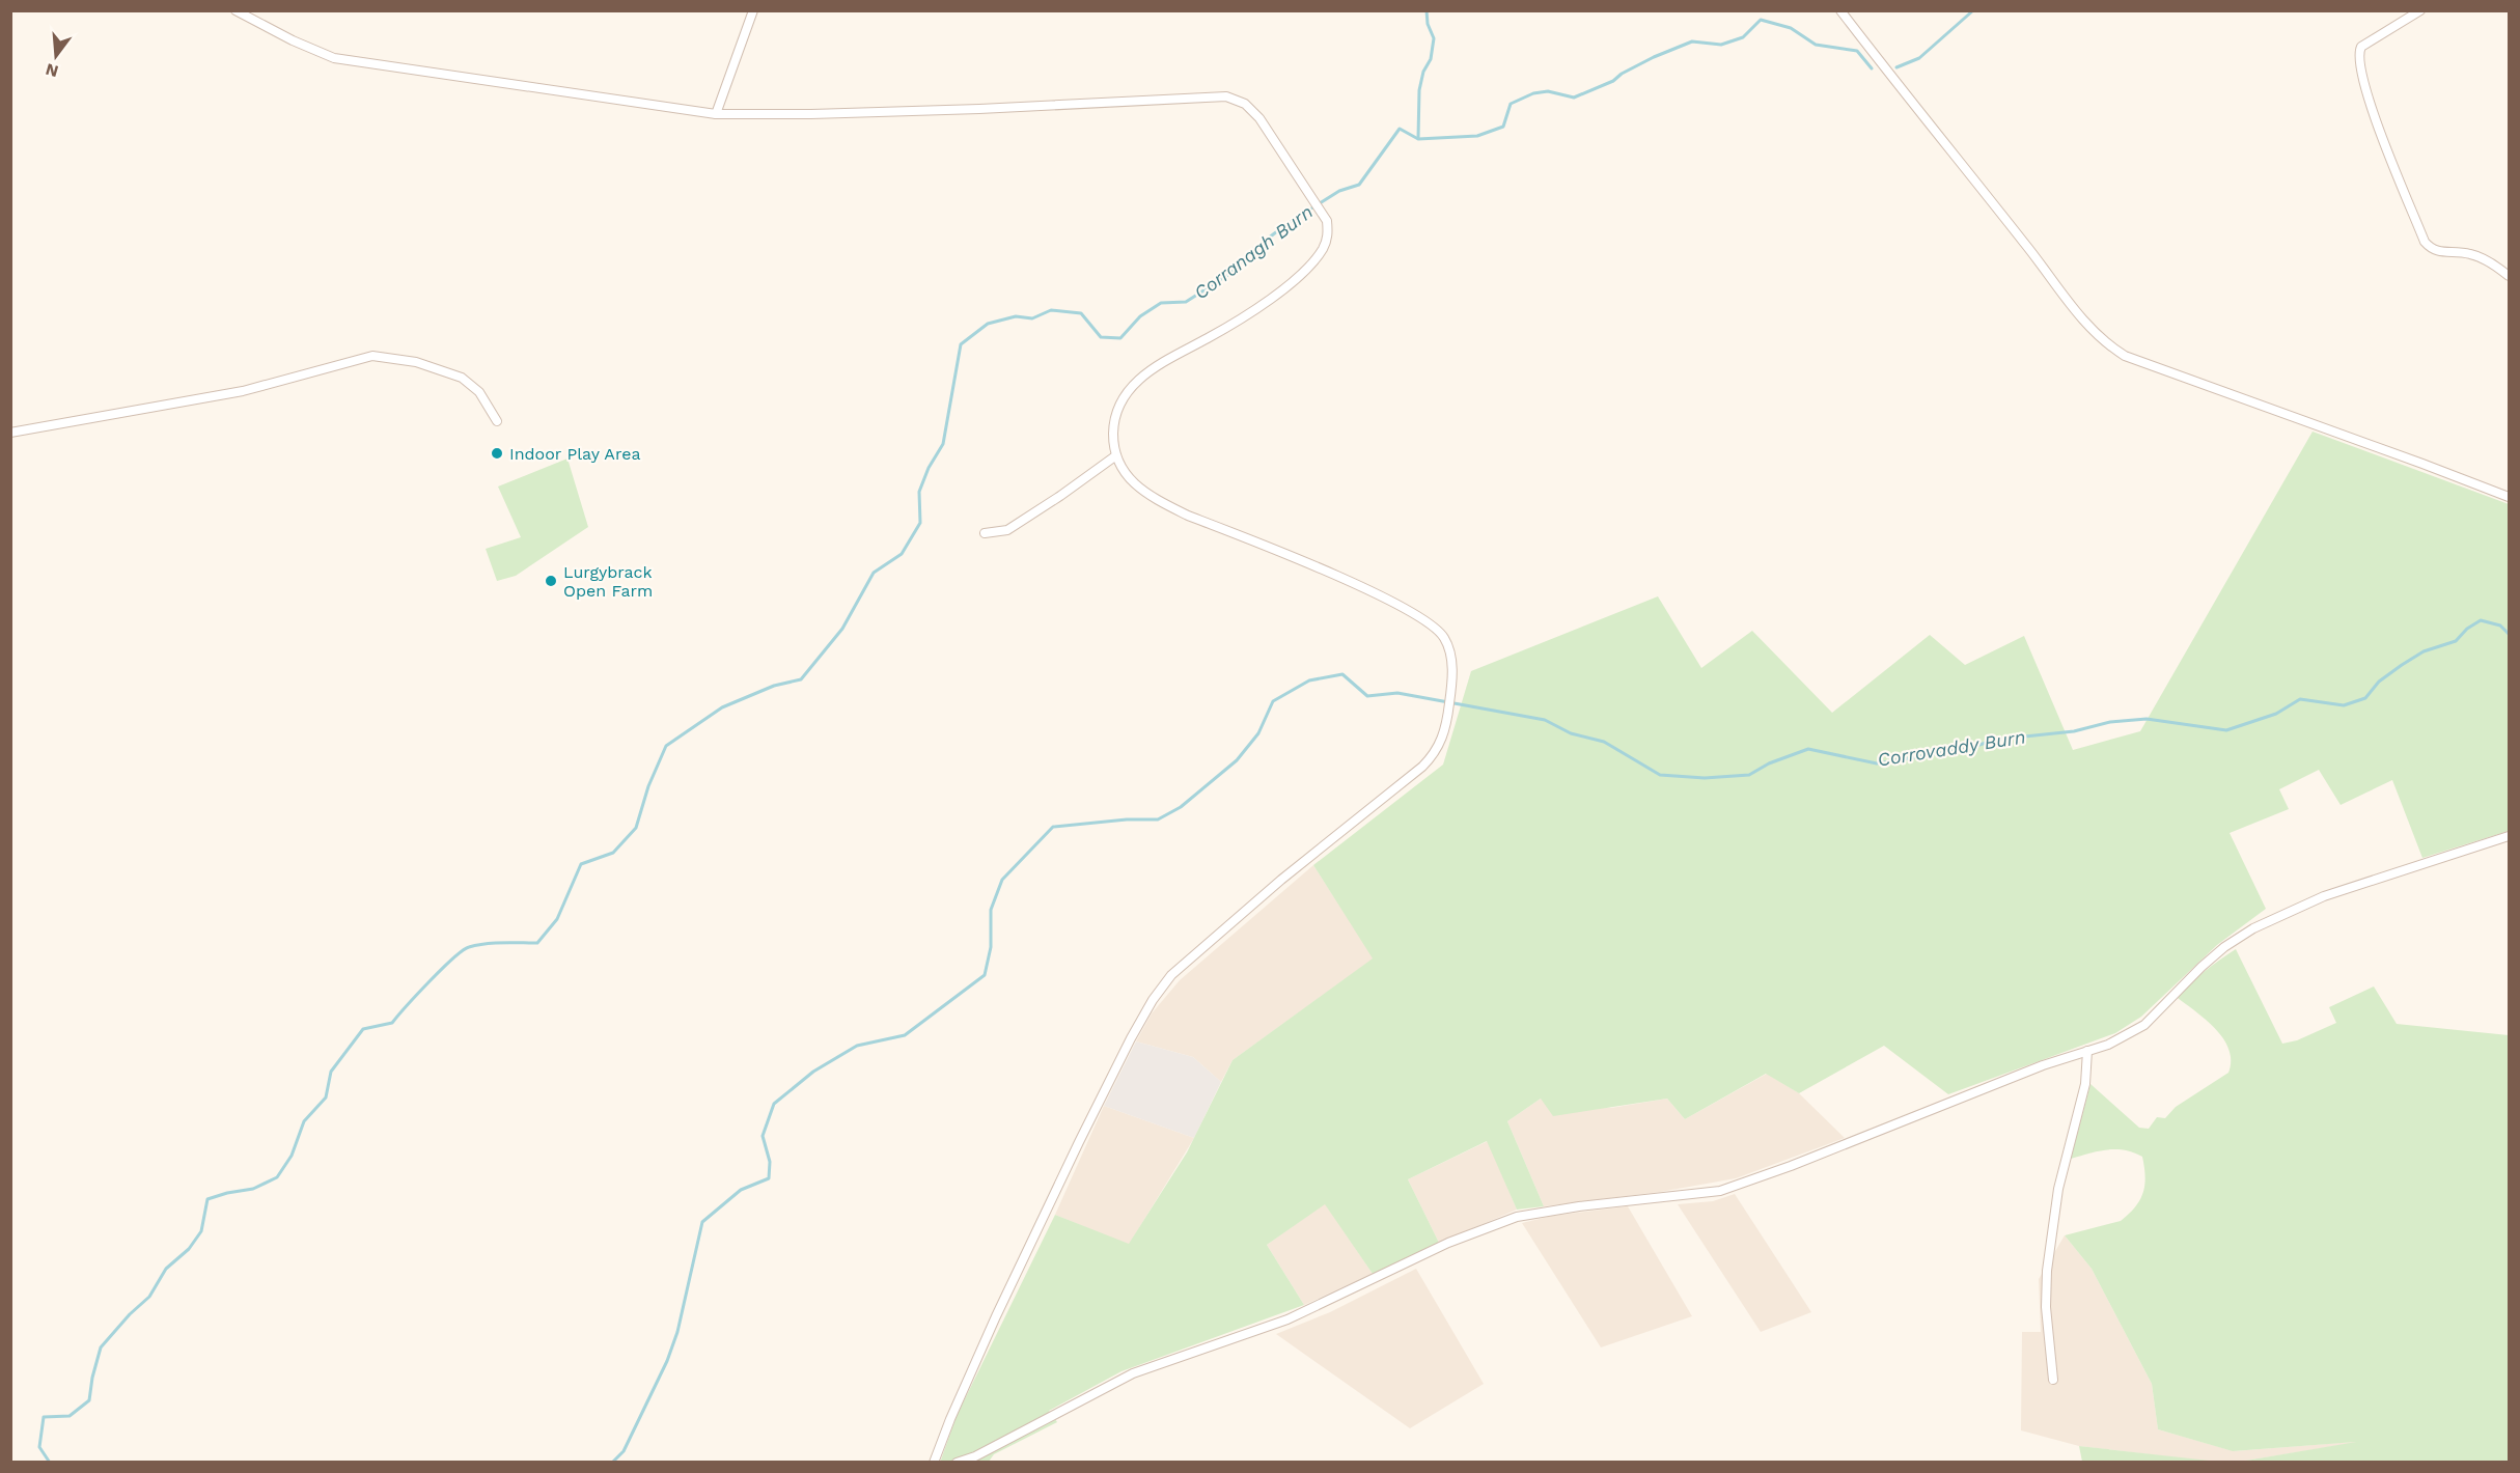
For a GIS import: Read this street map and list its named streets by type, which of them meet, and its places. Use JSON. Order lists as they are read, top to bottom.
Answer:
{
  "water": ["Corranagh Burn", "Corrovaddy Burn"],
  "places": ["Indoor Play Area", "Lurgybrack Open Farm"],
  "north": "bottom"
}
